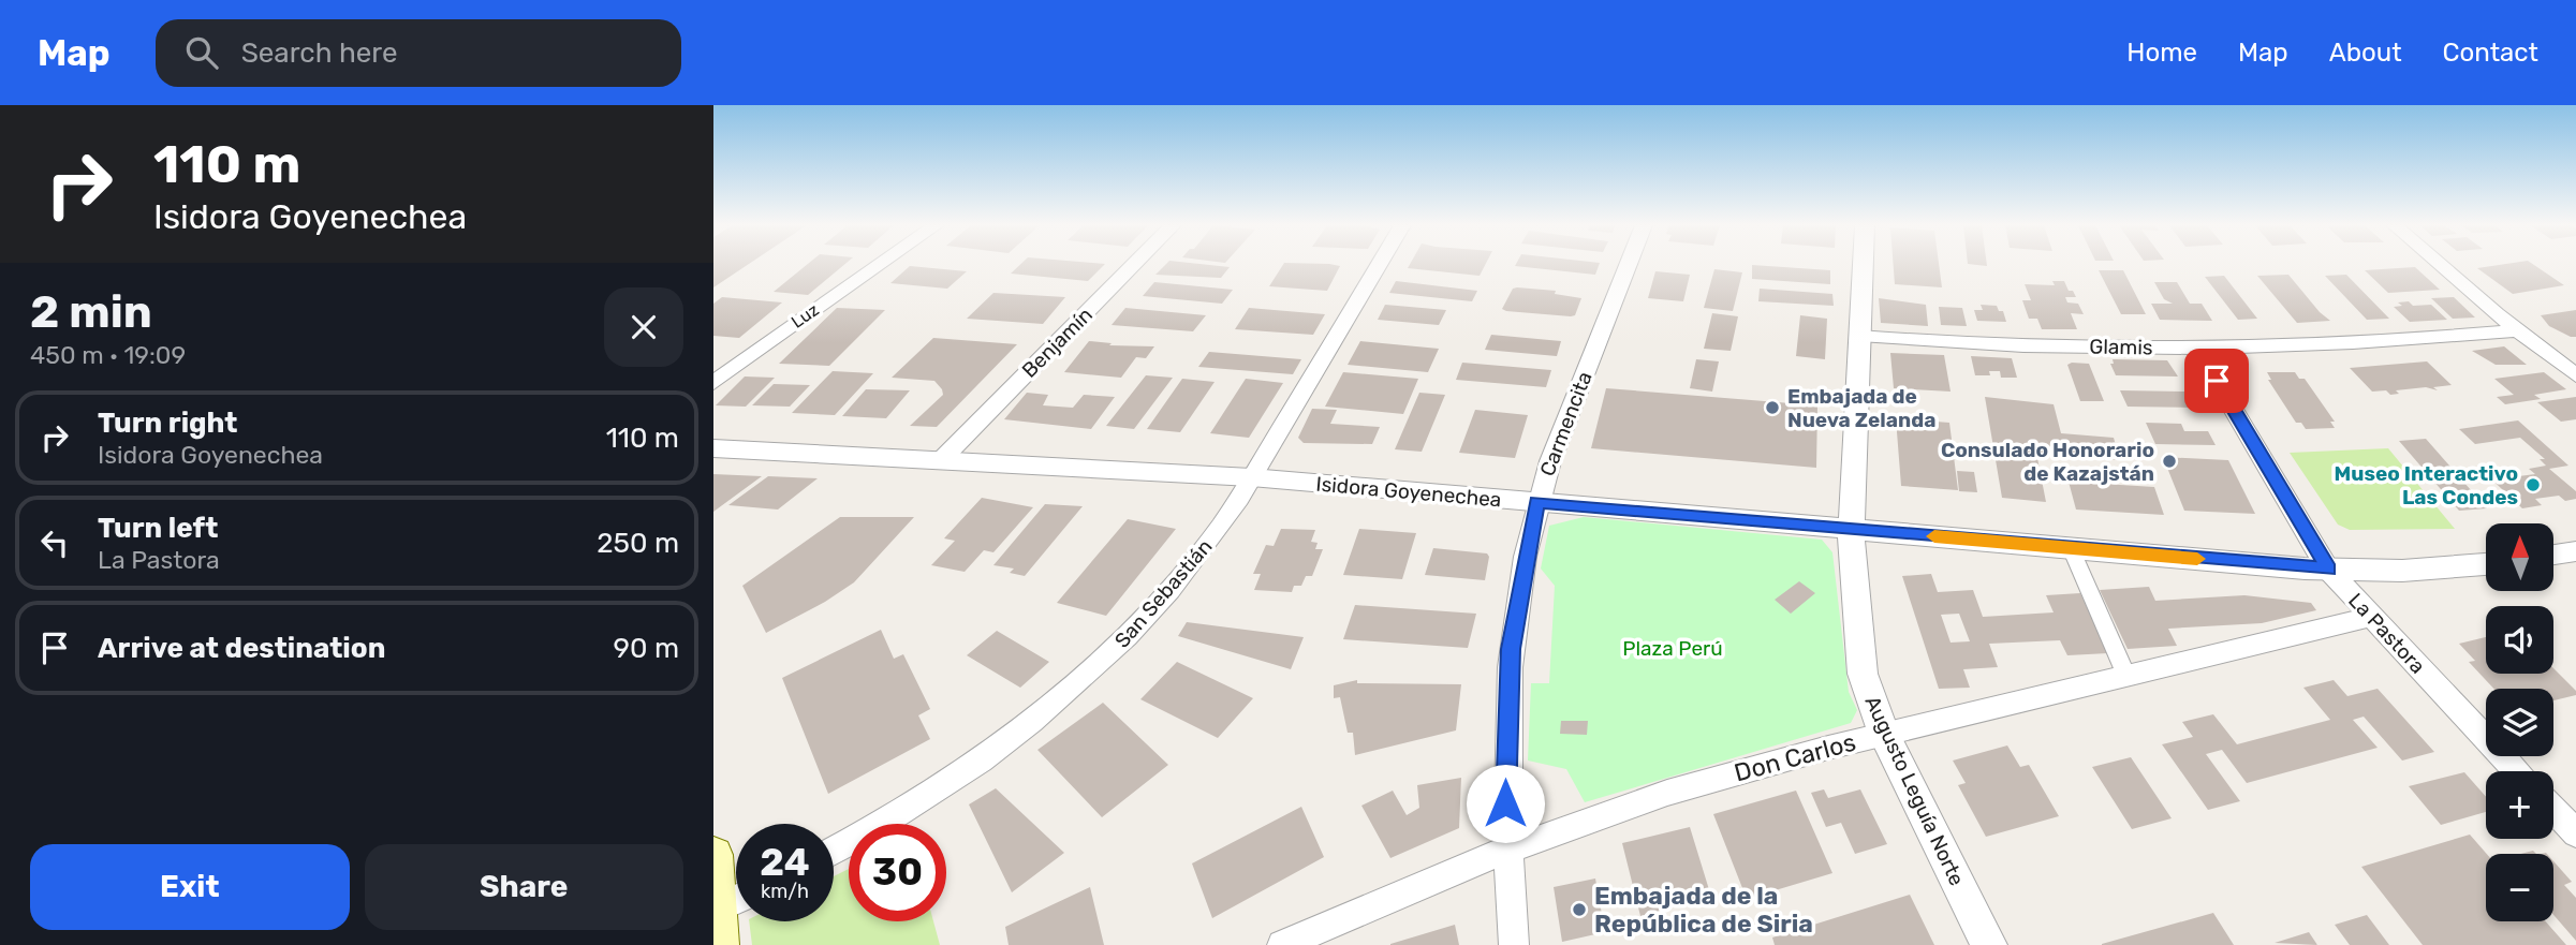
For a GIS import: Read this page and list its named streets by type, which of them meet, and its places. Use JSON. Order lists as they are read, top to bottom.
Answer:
{
  "streets": {
    "street": [
      "Luz",
      "Benjamín",
      "Glamis",
      "Carmencita",
      "Isidora Goyenechea",
      "San Sebastián",
      "La Pastora",
      "Don Carlos",
      "Augusto Leguía Norte"
    ]
  },
  "crossings": [
    ["Benjamín", "Isidora Goyenechea"],
    ["Glamis", "La Pastora"],
    ["Glamis", "Augusto Leguía Norte"],
    ["Carmencita", "Isidora Goyenechea"],
    ["Carmencita", "Don Carlos"],
    ["Isidora Goyenechea", "San Sebastián"],
    ["Isidora Goyenechea", "La Pastora"],
    ["Isidora Goyenechea", "Augusto Leguía Norte"],
    ["La Pastora", "Don Carlos"],
    ["Don Carlos", "Augusto Leguía Norte"]
  ],
  "parks": ["Plaza Perú"],
  "places": [
    "Embajada de Nueva Zelanda",
    "Consulado Honorario de Kazajstán",
    "Museo Interactivo Las Condes",
    "Embajada de la República de Siria"
  ],
  "north": "top",
  "page": {
    "header": "Map",
    "search": "Search here",
    "nav": [
      "Home",
      "Map",
      "About",
      "Contact"
    ],
    "turn": ["110 m", "Isidora Goyenechea"],
    "heading": ["2 min", "450 m · 19:09"],
    "list": [
      {
        "name": "Turn right",
        "note": "Isidora Goyenechea",
        "value": "110 m"
      },
      {
        "name": "Turn left",
        "note": "La Pastora",
        "value": "250 m"
      },
      {
        "name": "Arrive at destination",
        "value": "90 m"
      }
    ],
    "map_buttons": ["+", "−"],
    "speed": "24 km/h",
    "limit": "30",
    "buttons": ["Exit", "Share"]
  }
}
